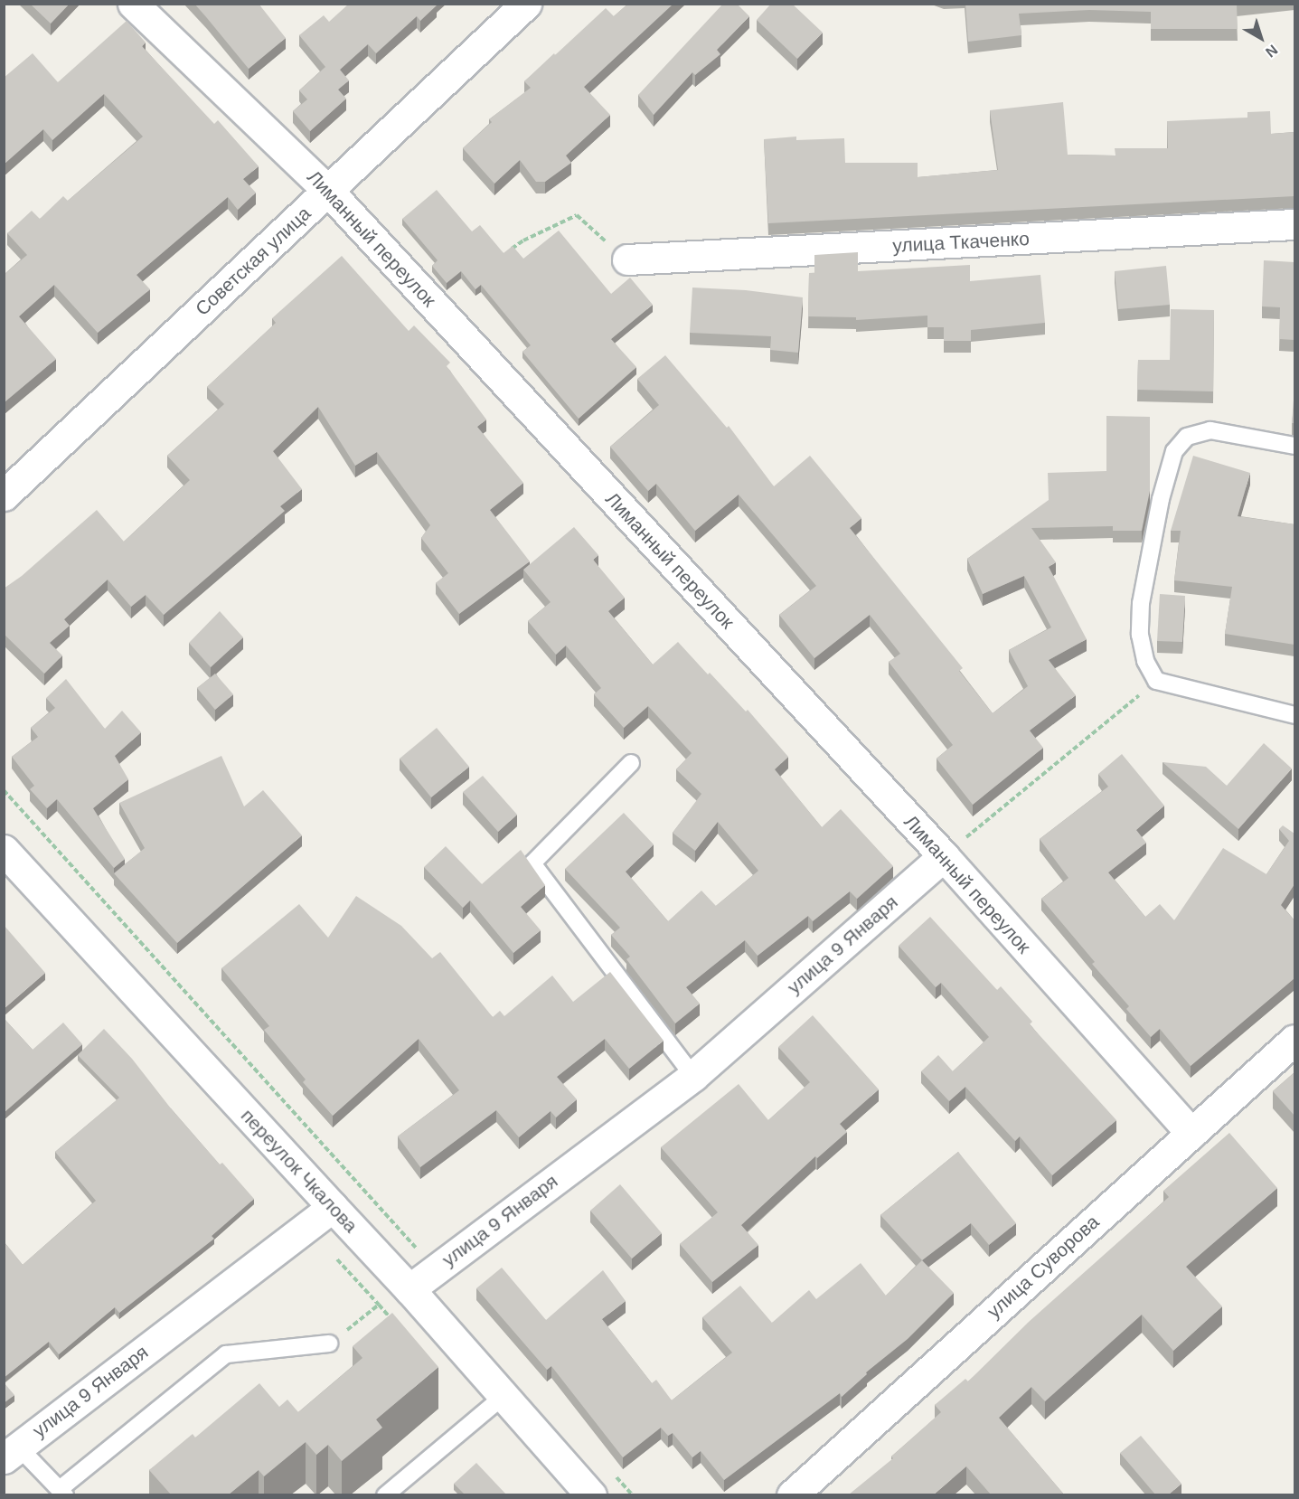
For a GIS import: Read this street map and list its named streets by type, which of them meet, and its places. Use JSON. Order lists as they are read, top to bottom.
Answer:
{
  "streets": {
    "street": [
      "Лиманный переулок",
      "улица Ткаченко",
      "Советская улица",
      "улица 9 Января",
      "переулок Чкалова",
      "улица Суворова"
    ]
  },
  "crossings": [
    ["Лиманный переулок", "Советская улица"],
    ["Лиманный переулок", "улица 9 Января"],
    ["Лиманный переулок", "улица Суворова"],
    ["улица 9 Января", "переулок Чкалова"]
  ],
  "north": "bottom right"
}
